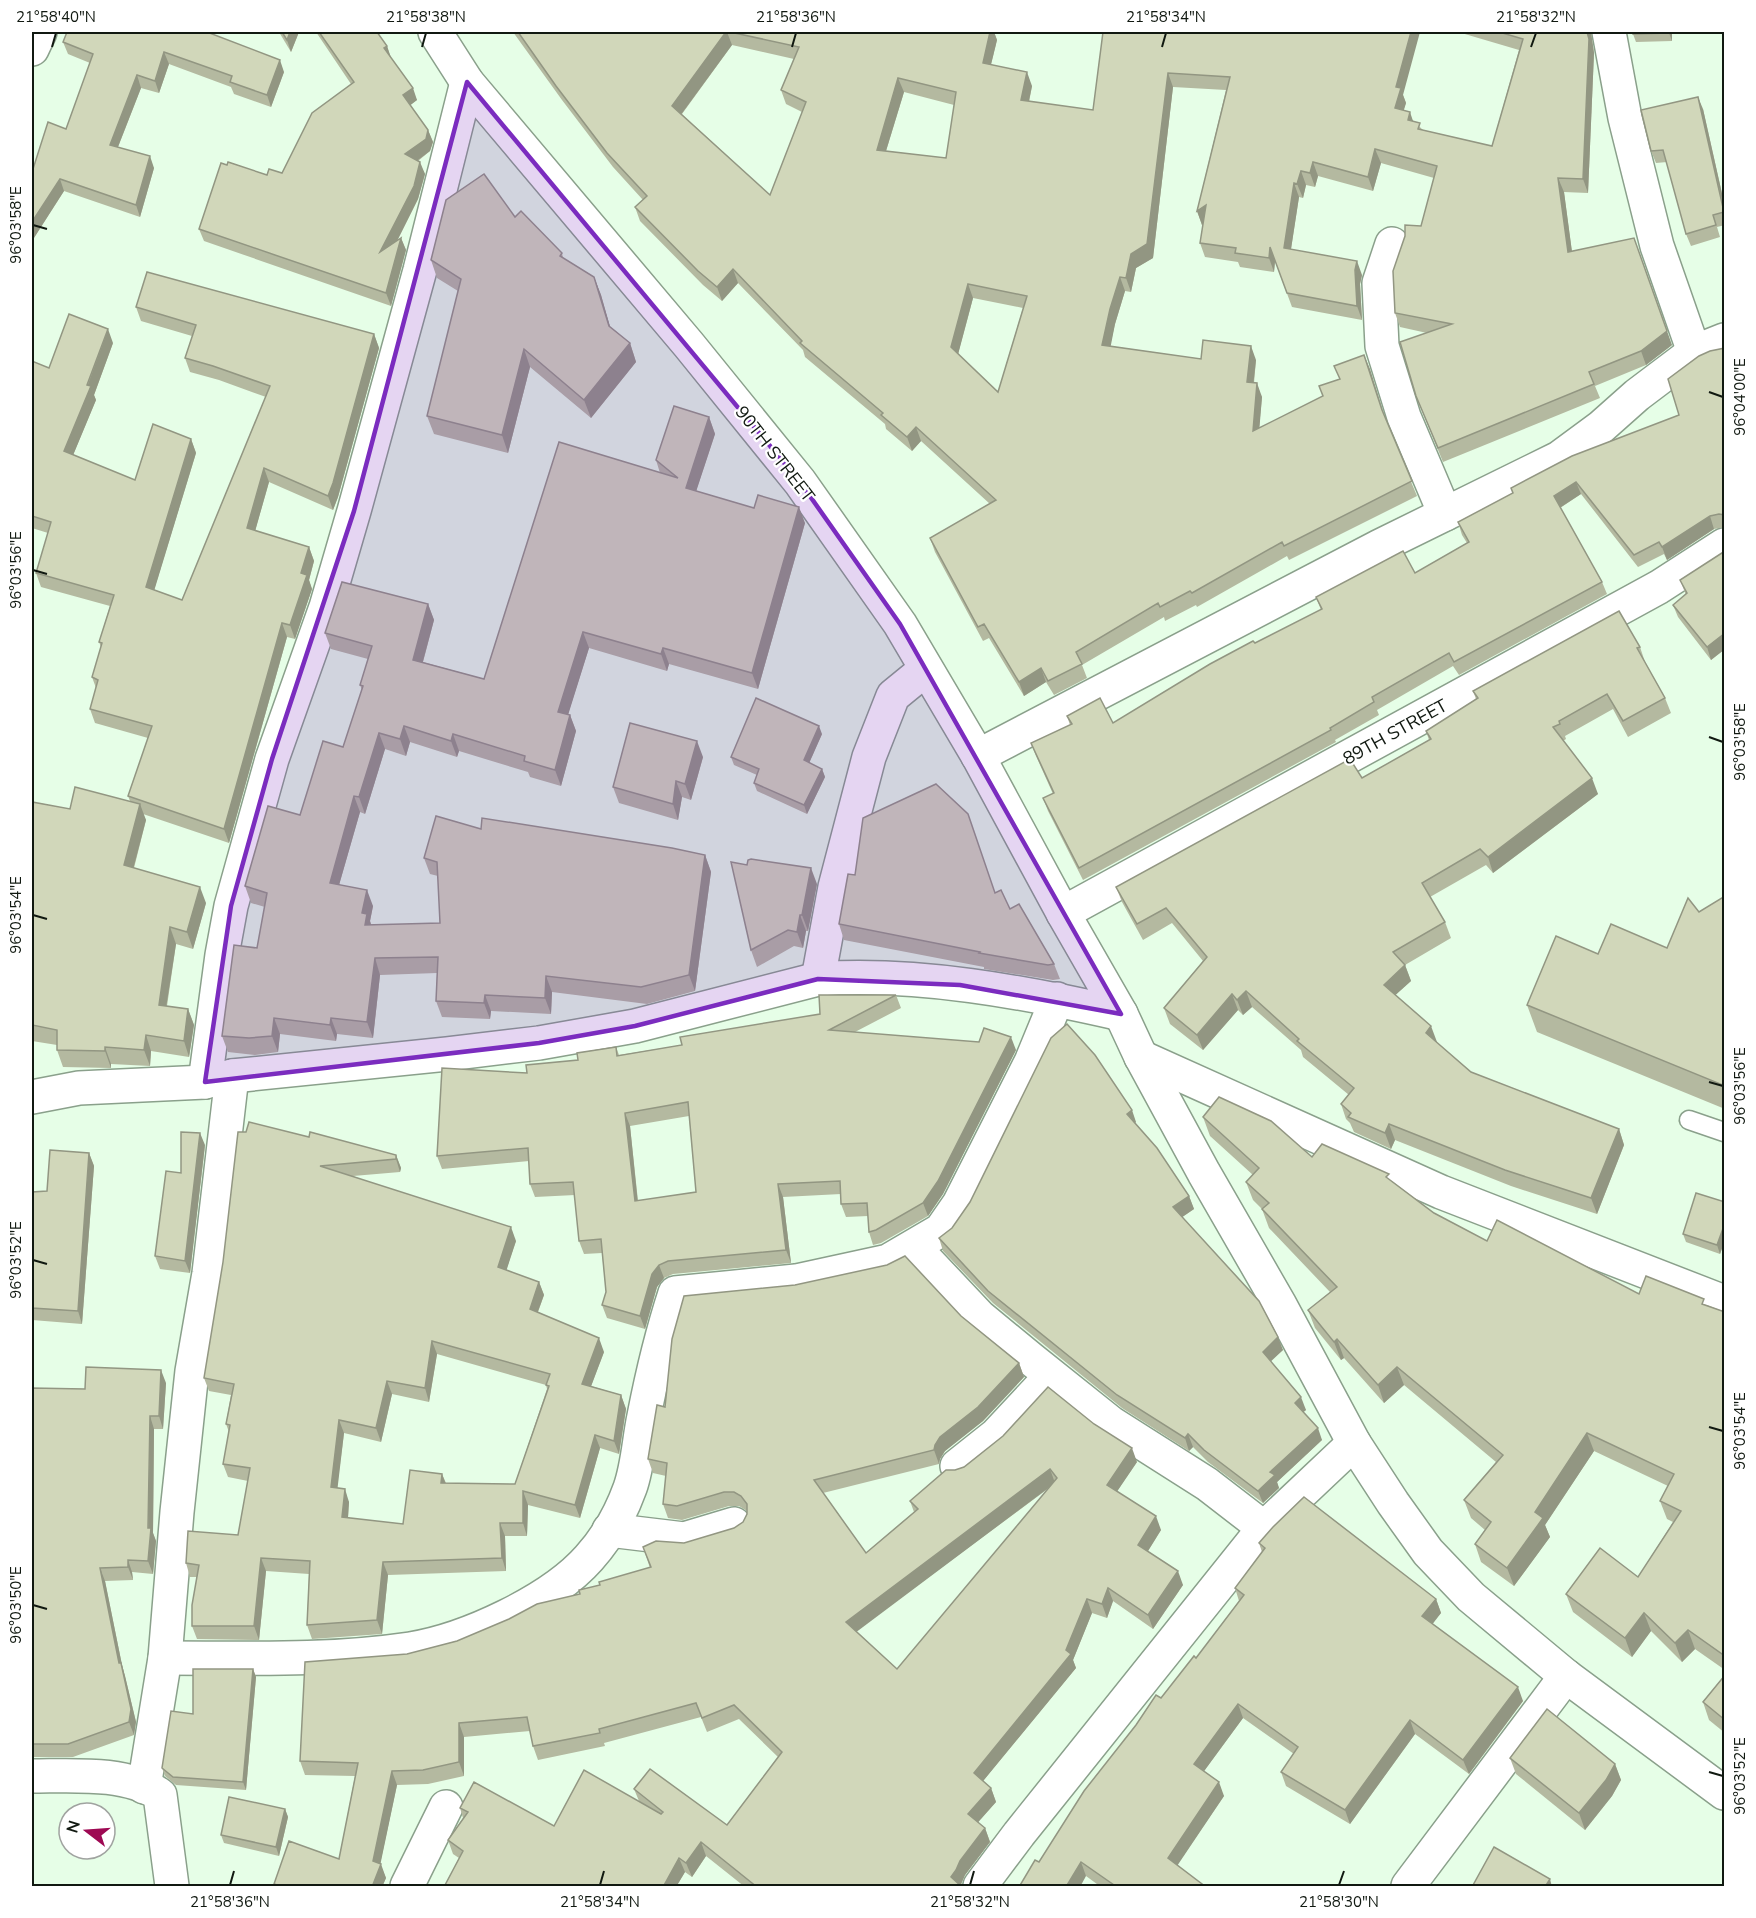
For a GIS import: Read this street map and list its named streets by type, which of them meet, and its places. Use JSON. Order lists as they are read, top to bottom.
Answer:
{
  "streets": {
    "street": ["90TH STREET", "89TH STREET"]
  },
  "crossings": [
    ["90TH STREET", "89TH STREET"]
  ],
  "north": "left",
  "coordinates": [
    "21°58'40\"N",
    "21°58'38\"N",
    "21°58'36\"N",
    "21°58'34\"N",
    "21°58'32\"N",
    "96°03'58\"E",
    "96°04'00\"E",
    "96°03'56\"E",
    "96°03'54\"E",
    "96°03'52\"E",
    "96°03'50\"E",
    "21°58'30\"N"
  ]
}
